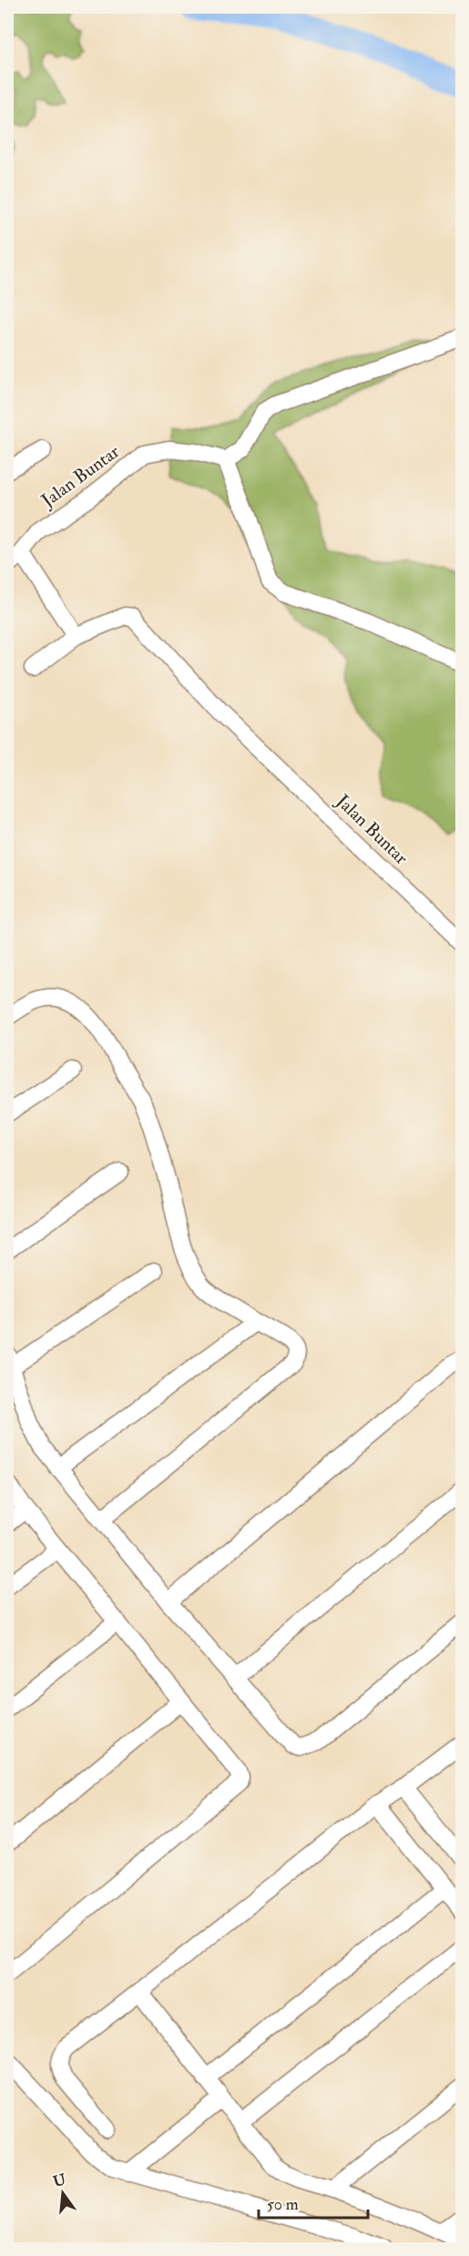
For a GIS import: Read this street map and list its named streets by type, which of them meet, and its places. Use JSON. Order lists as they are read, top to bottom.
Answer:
{
  "streets": {
    "street": ["Jalan Buntar"]
  },
  "scale_bar": "50 m",
  "north": "top"
}
